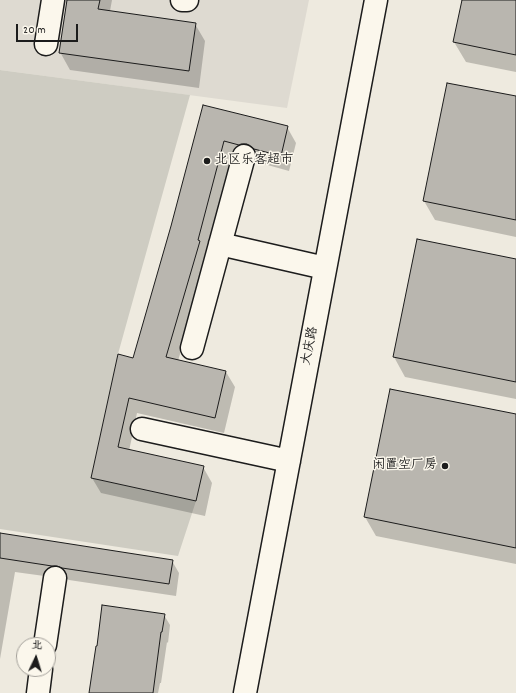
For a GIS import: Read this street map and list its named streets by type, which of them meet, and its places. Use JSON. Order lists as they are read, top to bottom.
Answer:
{
  "streets": {
    "street": ["大庆路"]
  },
  "places": ["北区乐客超市", "闲置空厂房"],
  "scale_bar": "20 m",
  "north": "top"
}
